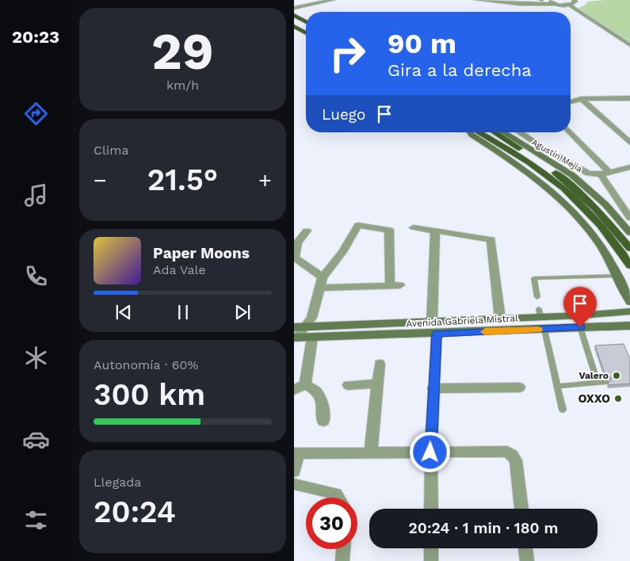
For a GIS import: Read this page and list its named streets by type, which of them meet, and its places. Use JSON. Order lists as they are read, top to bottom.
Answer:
{
  "streets": {
    "main road": ["Avenida Gabriela Mistral"],
    "street": ["Agustín Mejía"]
  },
  "places": ["Valero", "OXXO"],
  "page": {
    "tabs": "20:23",
    "tile": [
      ["29", "km/h"],
      "Clima",
      ["Autonomía · 60%", "300 km"],
      ["Llegada", "20:24"]
    ],
    "turn": ["90 m", "Gira a la derecha"],
    "then": "Luego",
    "heat": ["−", "21.5°", "+"],
    "song": ["Paper Moons", "Ada Vale"],
    "limit": "30",
    "trip": "20:24 · 1 min · 180 m"
  }
}
